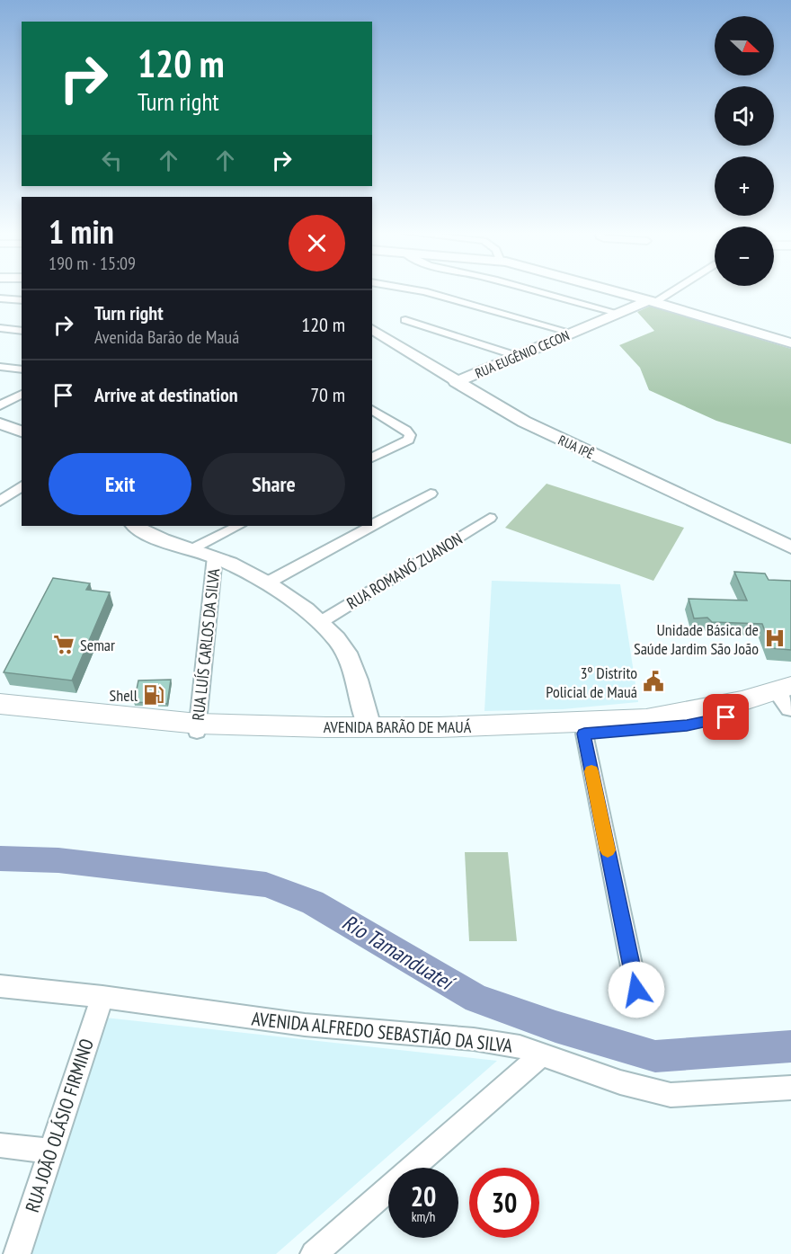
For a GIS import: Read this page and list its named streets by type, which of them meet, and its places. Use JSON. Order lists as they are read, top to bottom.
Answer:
{
  "streets": {
    "main road": ["AVENIDA BARÃO DE MAUÁ"],
    "street": [
      "RUA EUGÊNIO CECON",
      "RUA IPÊ",
      "RUA ROMANÓ ZUANON",
      "RUA LUÍS CARLOS DA SILVA",
      "AVENIDA ALFREDO SEBASTIÃO DA SILVA",
      "RUA JOÃO OLÁSIO FIRMINO"
    ]
  },
  "crossings": [
    ["RUA EUGÊNIO CECON", "RUA IPÊ"],
    ["RUA LUÍS CARLOS DA SILVA", "AVENIDA BARÃO DE MAUÁ"],
    ["AVENIDA ALFREDO SEBASTIÃO DA SILVA", "RUA JOÃO OLÁSIO FIRMINO"]
  ],
  "water": ["Rio Tamanduateí"],
  "places": {
    "hospital": ["Unidade Básica de Saúde Jardim São João"],
    "supermarket": ["Semar"],
    "public building": ["3º Distrito Policial de Mauá"],
    "fuel station": ["Shell"]
  },
  "north": "right",
  "page": {
    "map_buttons": ["+", "−"],
    "turn": ["120 m", "Turn right"],
    "heading": ["1 min", "190 m · 15:09"],
    "list": [
      {
        "name": "Turn right",
        "note": "Avenida Barão de Mauá",
        "value": "120 m"
      },
      {
        "name": "Arrive at destination",
        "value": "70 m"
      }
    ],
    "buttons": ["Exit", "Share"],
    "speed": "20 km/h",
    "limit": "30"
  }
}
